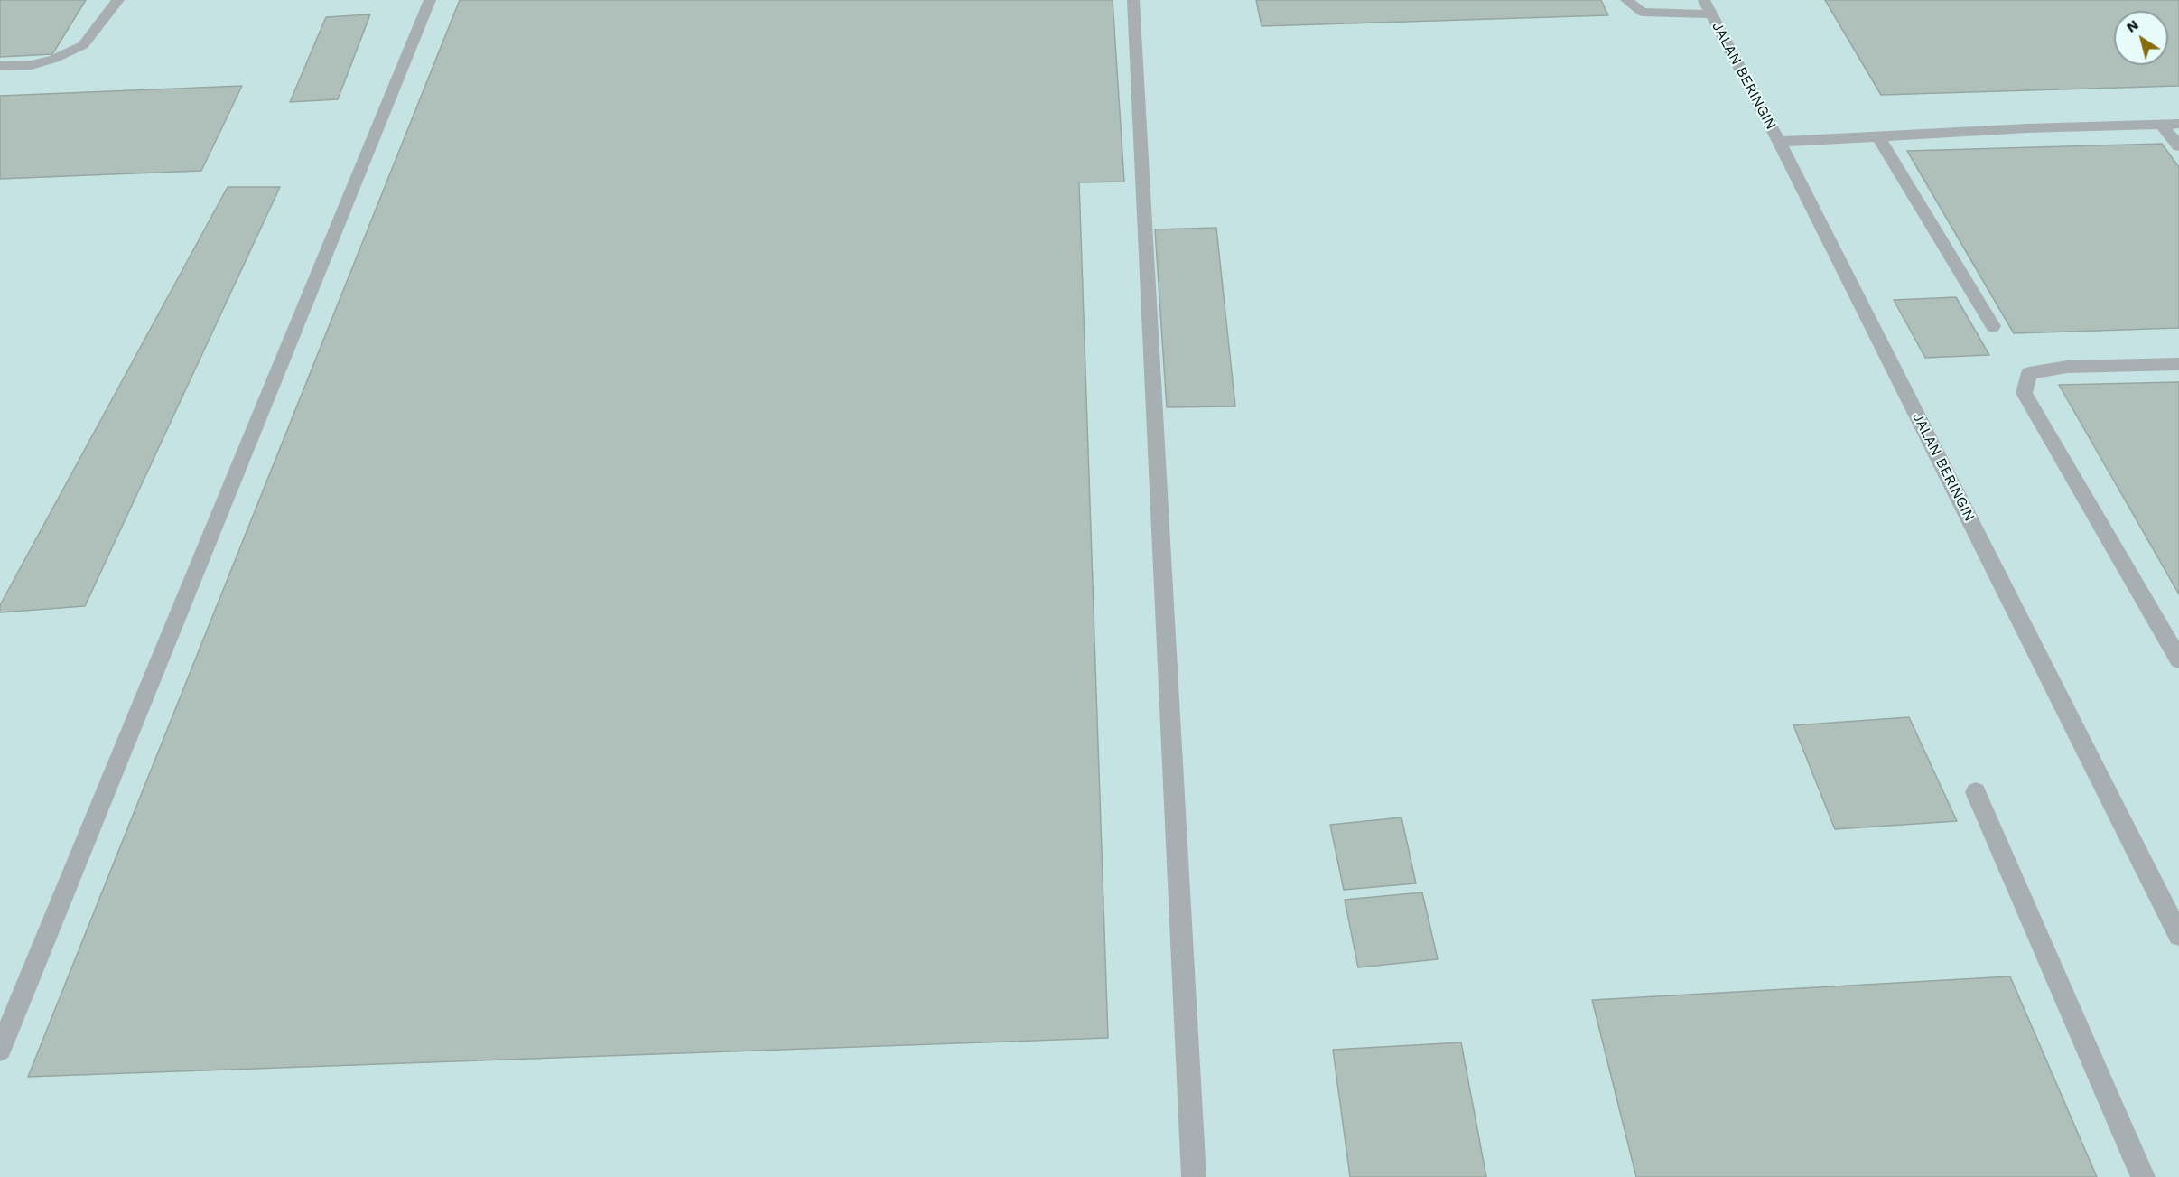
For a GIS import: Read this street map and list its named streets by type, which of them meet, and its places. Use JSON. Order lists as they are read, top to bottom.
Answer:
{
  "streets": {
    "lane": ["JALAN BERINGIN"]
  },
  "north": "top left"
}
